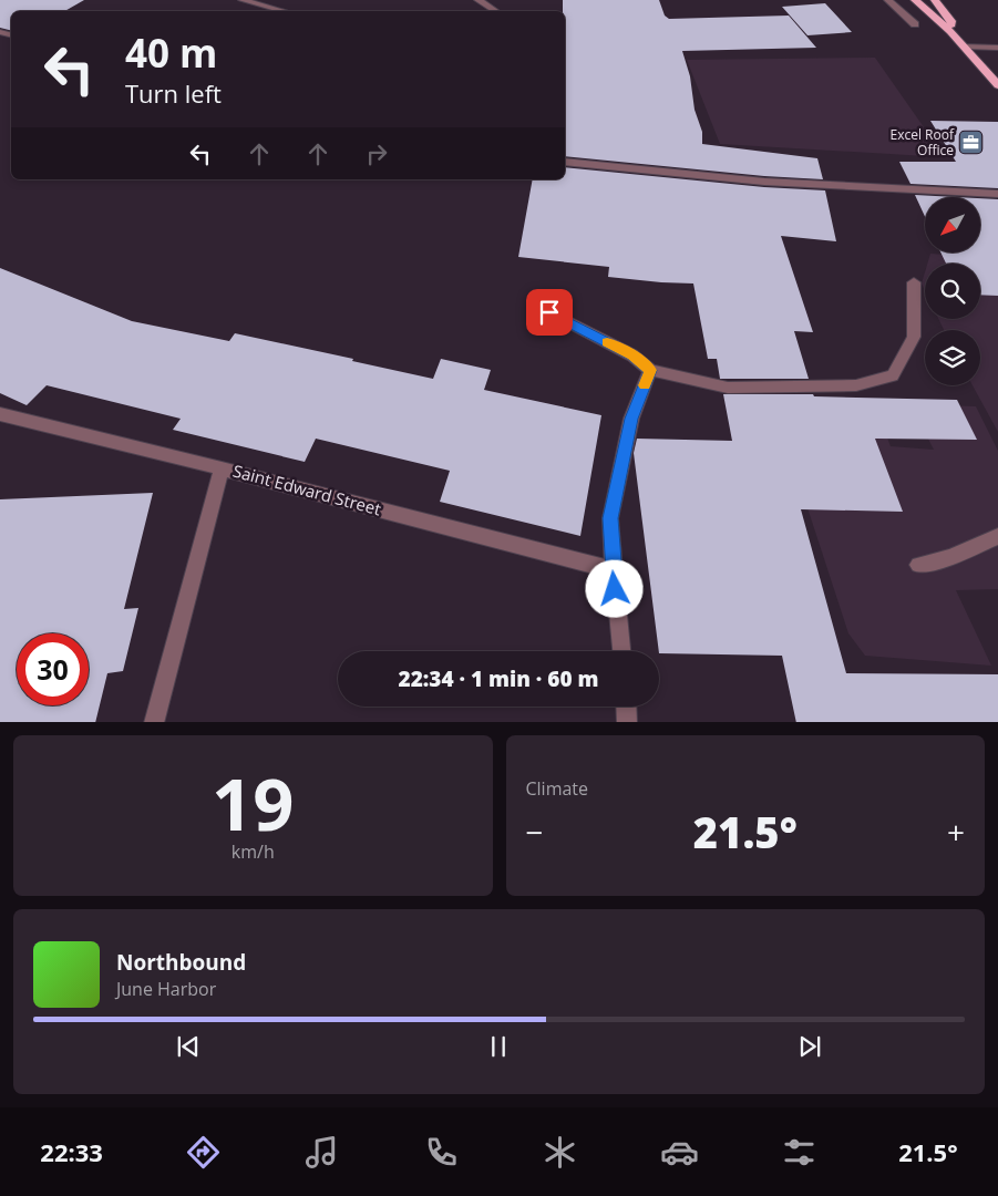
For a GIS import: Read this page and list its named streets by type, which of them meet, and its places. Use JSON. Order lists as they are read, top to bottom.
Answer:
{
  "streets": {
    "street": ["Saint Edward Street"]
  },
  "places": {
    "office": ["Excel Roof Office"]
  },
  "north": "bottom left",
  "page": {
    "turn": ["40 m", "Turn left"],
    "limit": "30",
    "trip": "22:34 · 1 min · 60 m",
    "tile": [
      ["19", "km/h"],
      "Climate"
    ],
    "heat": ["−", "21.5°", "+"],
    "song": ["Northbound", "June Harbor"],
    "tabs": ["22:33", "21.5°"]
  }
}
